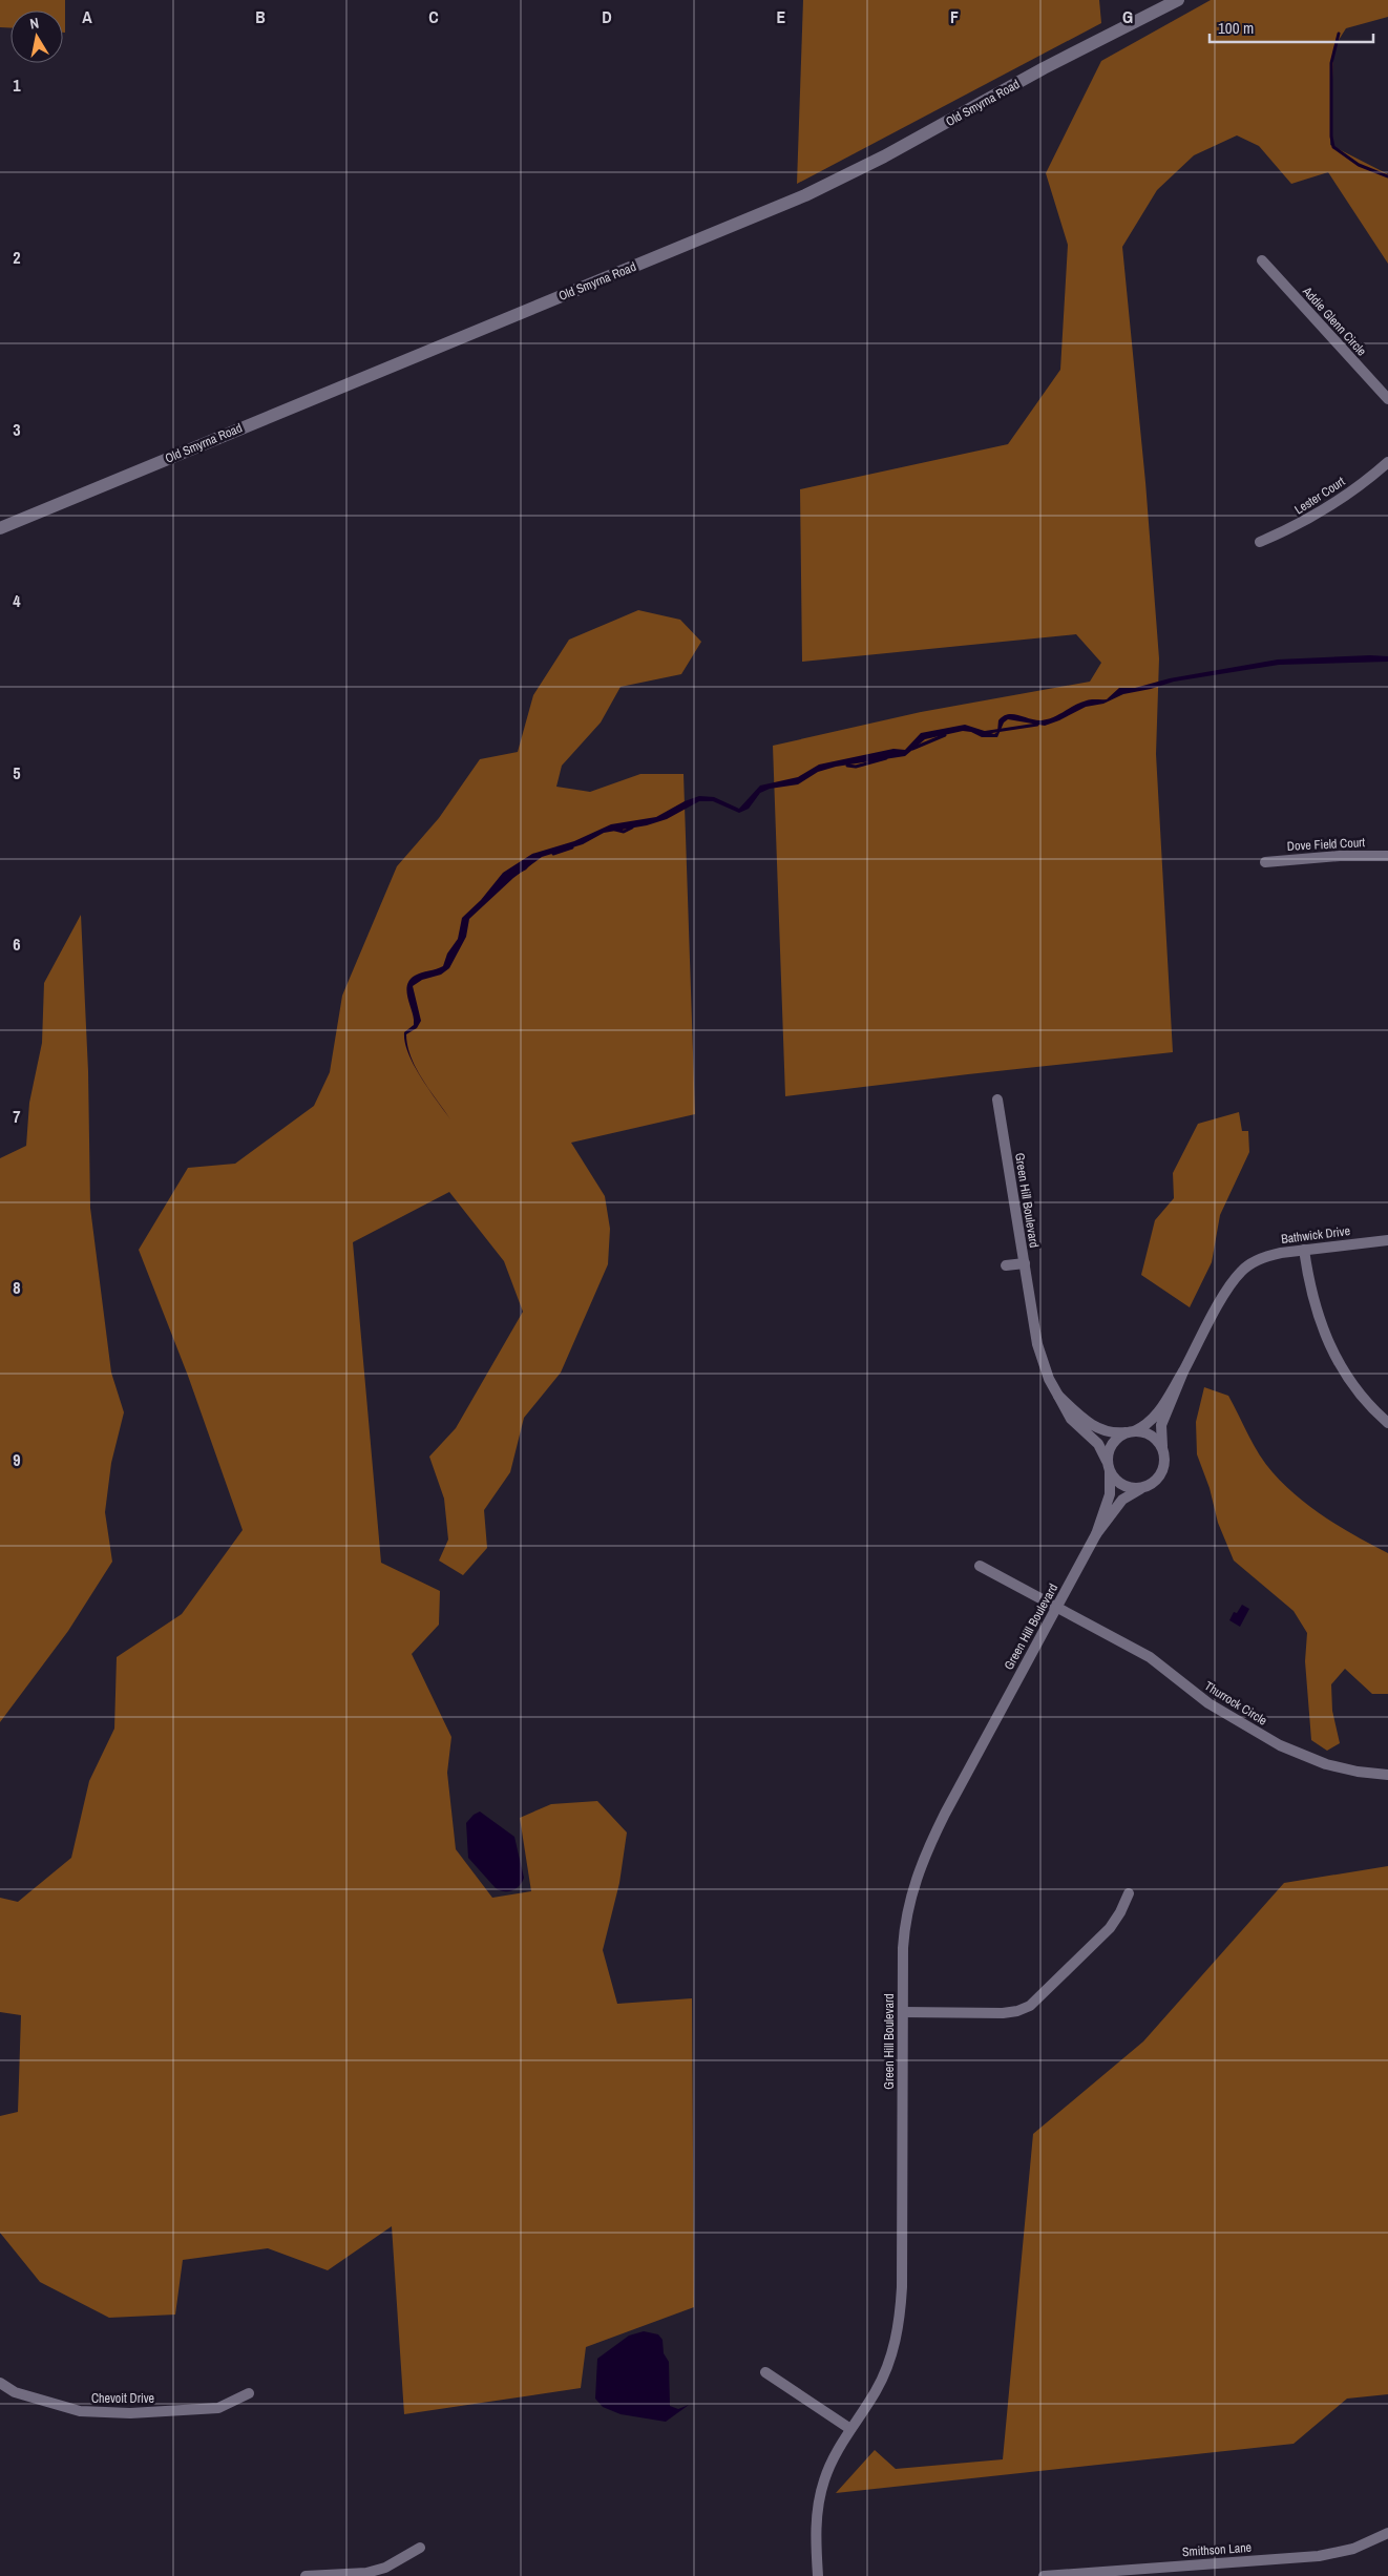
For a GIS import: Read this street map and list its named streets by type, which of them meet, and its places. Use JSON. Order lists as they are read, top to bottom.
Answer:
{
  "streets": {
    "street": [
      "Old Smyrna Road",
      "Addie Glenn Circle",
      "Lester Court",
      "Dove Field Court",
      "Green Hill Boulevard",
      "Bathwick Drive",
      "Thurrock Circle",
      "Chevoit Drive",
      "Smithson Lane"
    ]
  },
  "crossings": [
    ["Green Hill Boulevard", "Bathwick Drive"],
    ["Green Hill Boulevard", "Thurrock Circle"]
  ],
  "scale_bar": "100 m",
  "north": "top",
  "grid": {
    "columns": [
      "A",
      "B",
      "C",
      "D",
      "E",
      "F",
      "G"
    ],
    "rows": [
      "1",
      "2",
      "3",
      "4",
      "5",
      "6",
      "7",
      "8",
      "9"
    ]
  }
}
